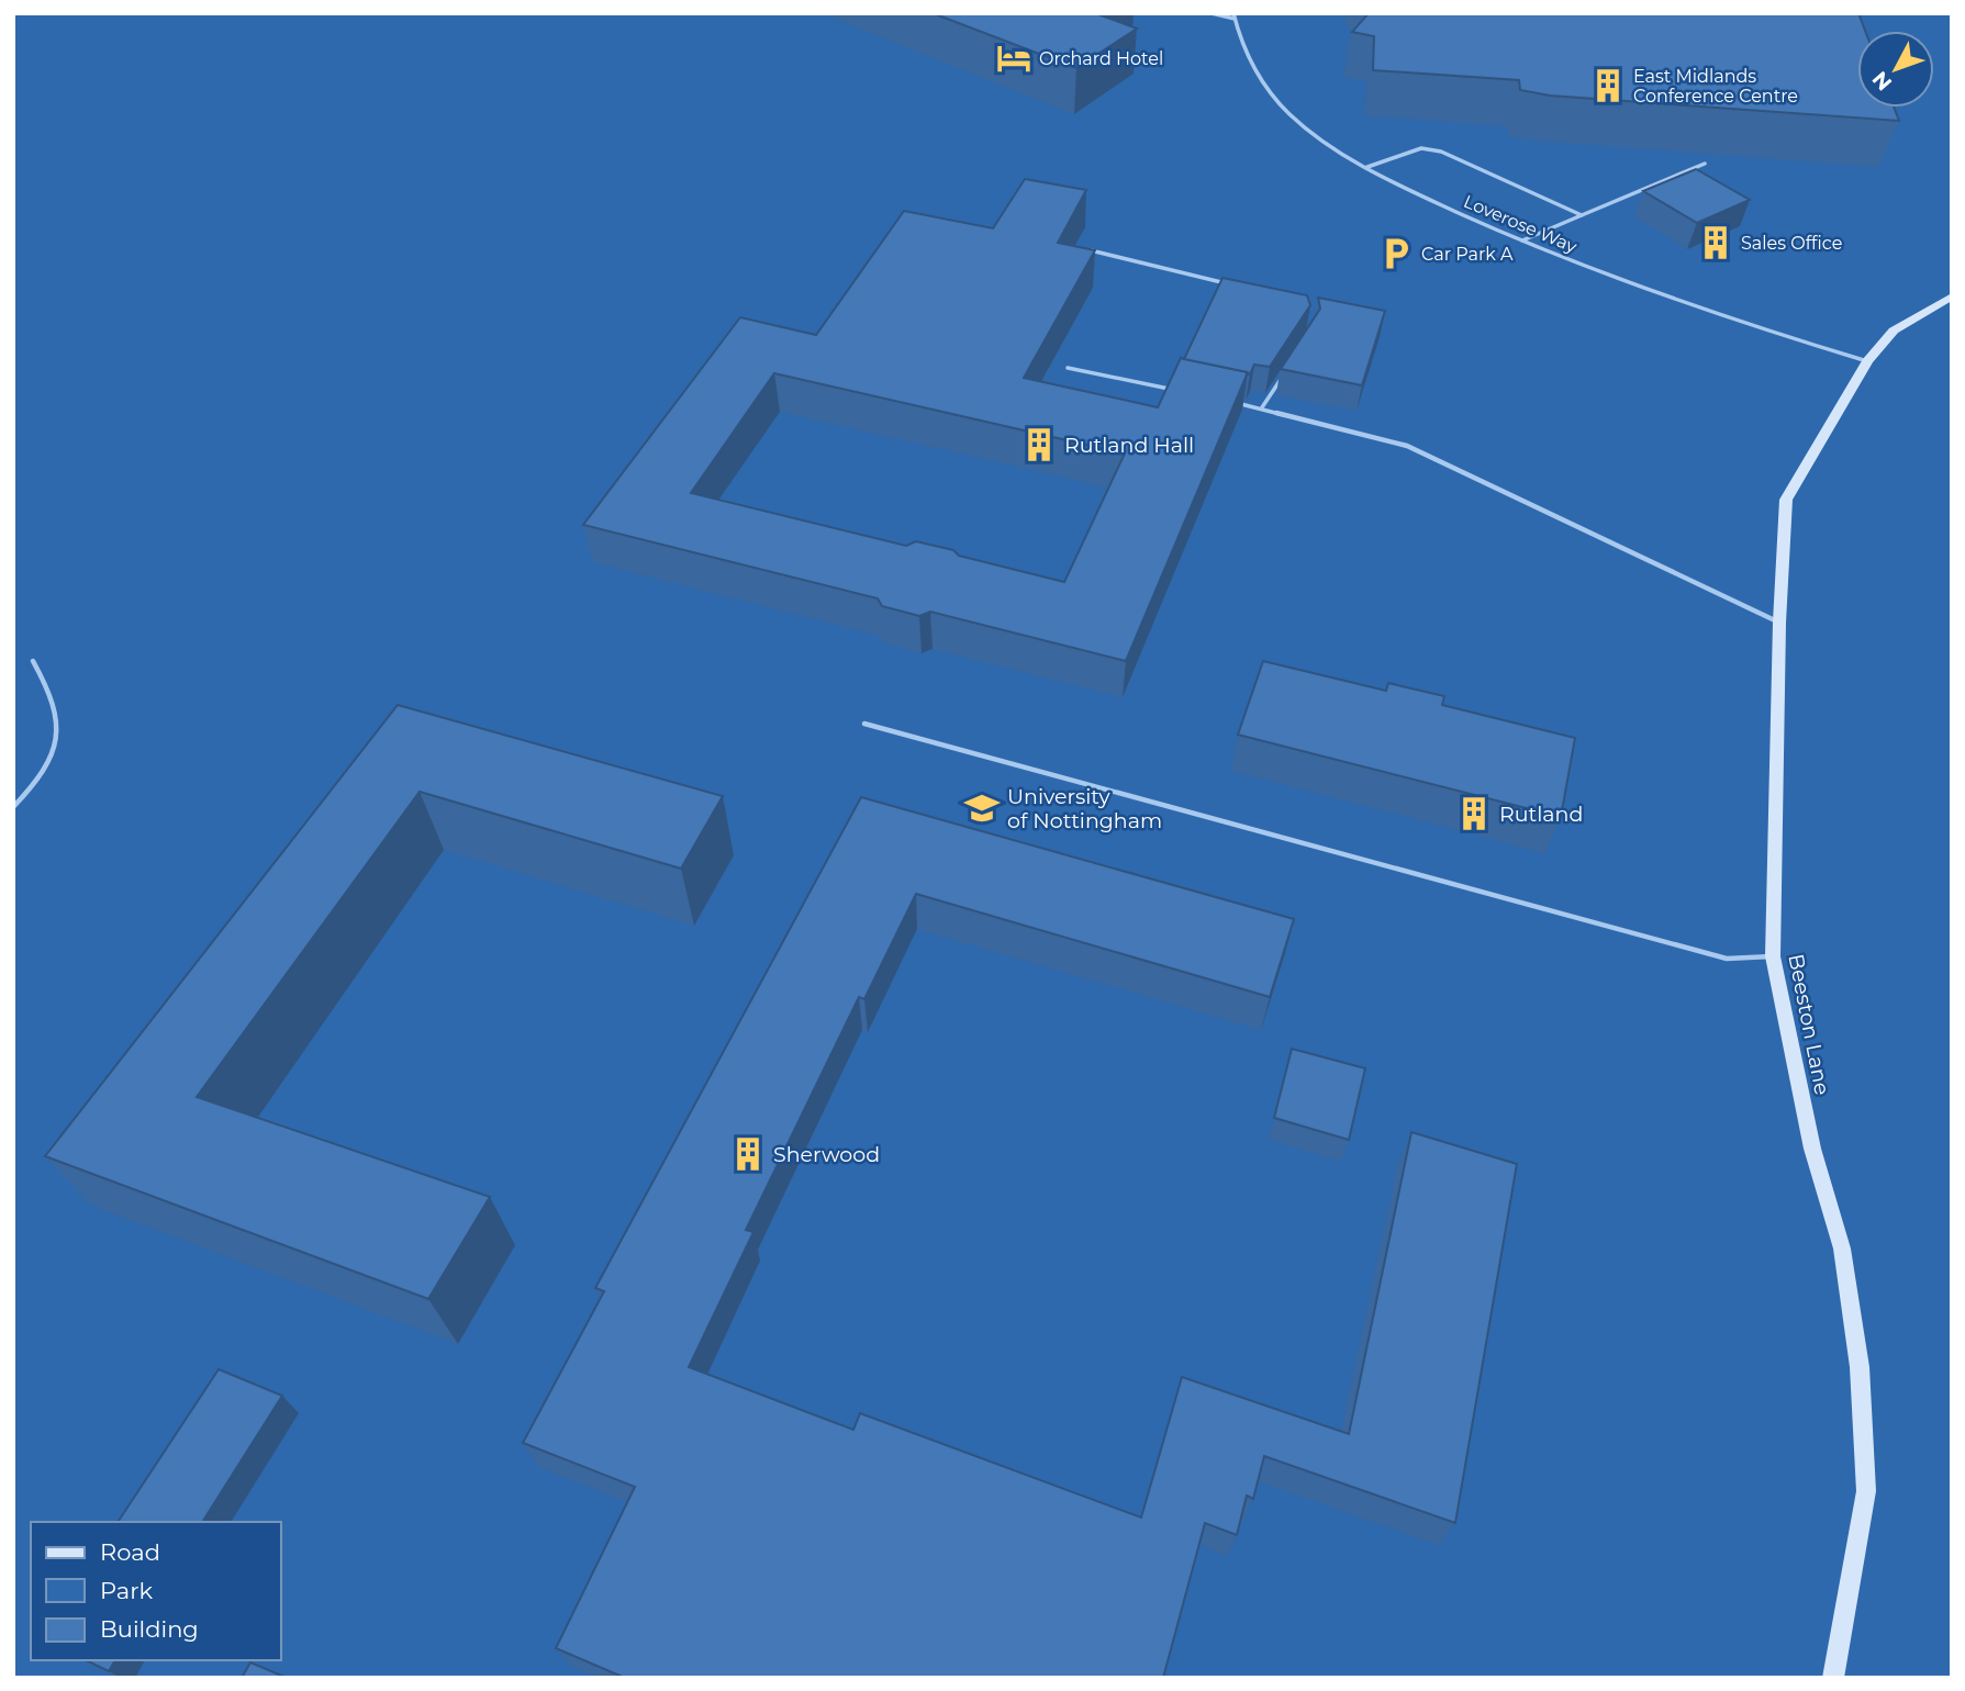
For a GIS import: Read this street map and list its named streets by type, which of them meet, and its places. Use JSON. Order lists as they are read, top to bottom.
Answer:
{
  "streets": {
    "street": ["Beeston Lane"],
    "lane": ["Loverose Way"]
  },
  "crossings": [
    ["Loverose Way", "Beeston Lane"]
  ],
  "places": {
    "hotel": ["Orchard Hotel"],
    "building": [
      "East Midlands Conference Centre",
      "Sales Office",
      "Rutland Hall",
      "Rutland",
      "Sherwood"
    ],
    "parking": ["Car Park A"],
    "school or university": ["University of Nottingham"]
  },
  "legend": ["Road", "Park", "Building"],
  "north": "bottom left"
}
